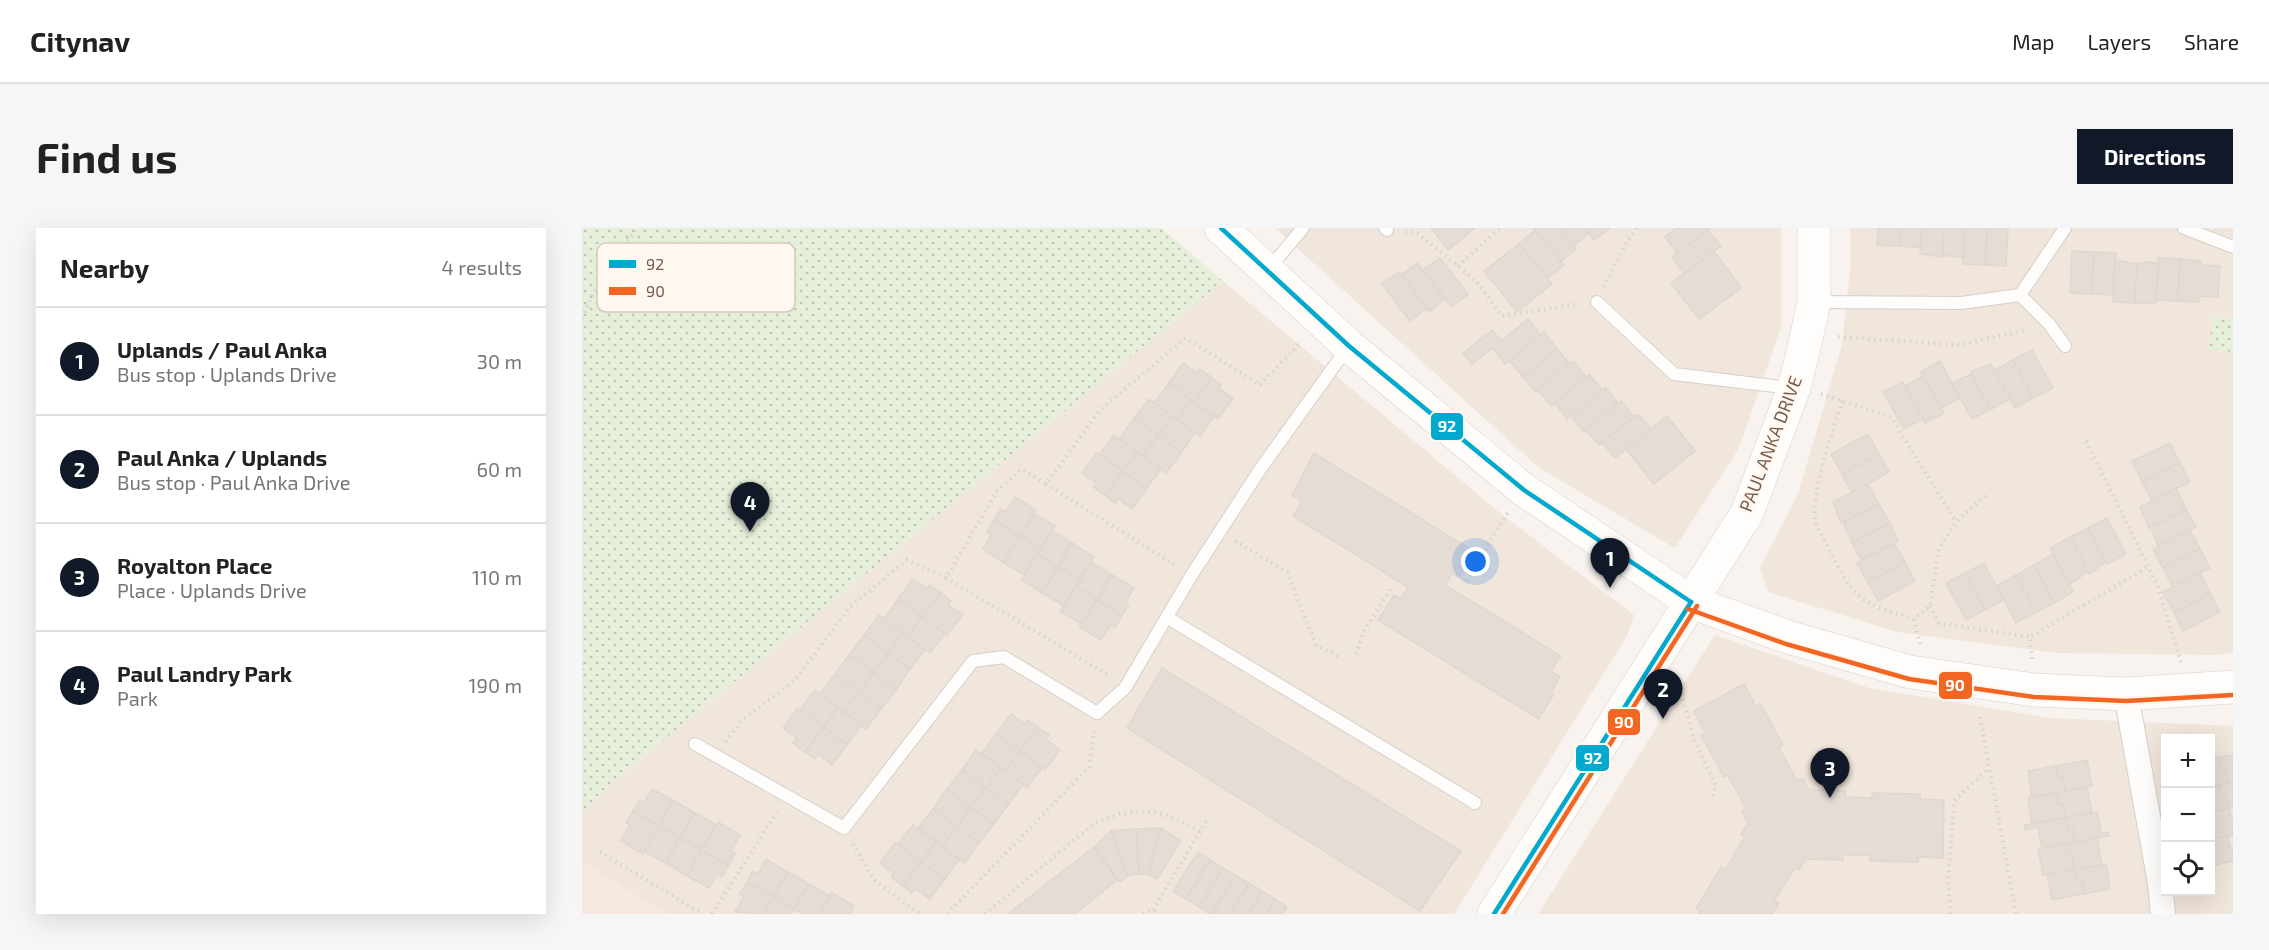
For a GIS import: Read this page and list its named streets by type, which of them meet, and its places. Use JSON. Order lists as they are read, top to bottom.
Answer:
{
  "streets": {
    "street": ["PAUL ANKA DRIVE"]
  },
  "lines": ["transit line 92", "transit line 90"],
  "legend": ["92", "90"],
  "page": {
    "header": "Citynav",
    "nav": ["Map", "Layers", "Share"],
    "buttons": "Directions",
    "title": "Find us",
    "heading": ["Nearby", "4 results"],
    "list": [
      {
        "mark": "1",
        "name": "Uplands / Paul Anka",
        "note": "Bus stop · Uplands Drive",
        "value": "30 m"
      },
      {
        "mark": "2",
        "name": "Paul Anka / Uplands",
        "note": "Bus stop · Paul Anka Drive",
        "value": "60 m"
      },
      {
        "mark": "3",
        "name": "Royalton Place",
        "note": "Place · Uplands Drive",
        "value": "110 m"
      },
      {
        "mark": "4",
        "name": "Paul Landry Park",
        "note": "Park",
        "value": "190 m"
      }
    ],
    "pins": [
      "4",
      "1",
      "2",
      "3"
    ],
    "map_buttons": ["+", "−"]
  }
}
